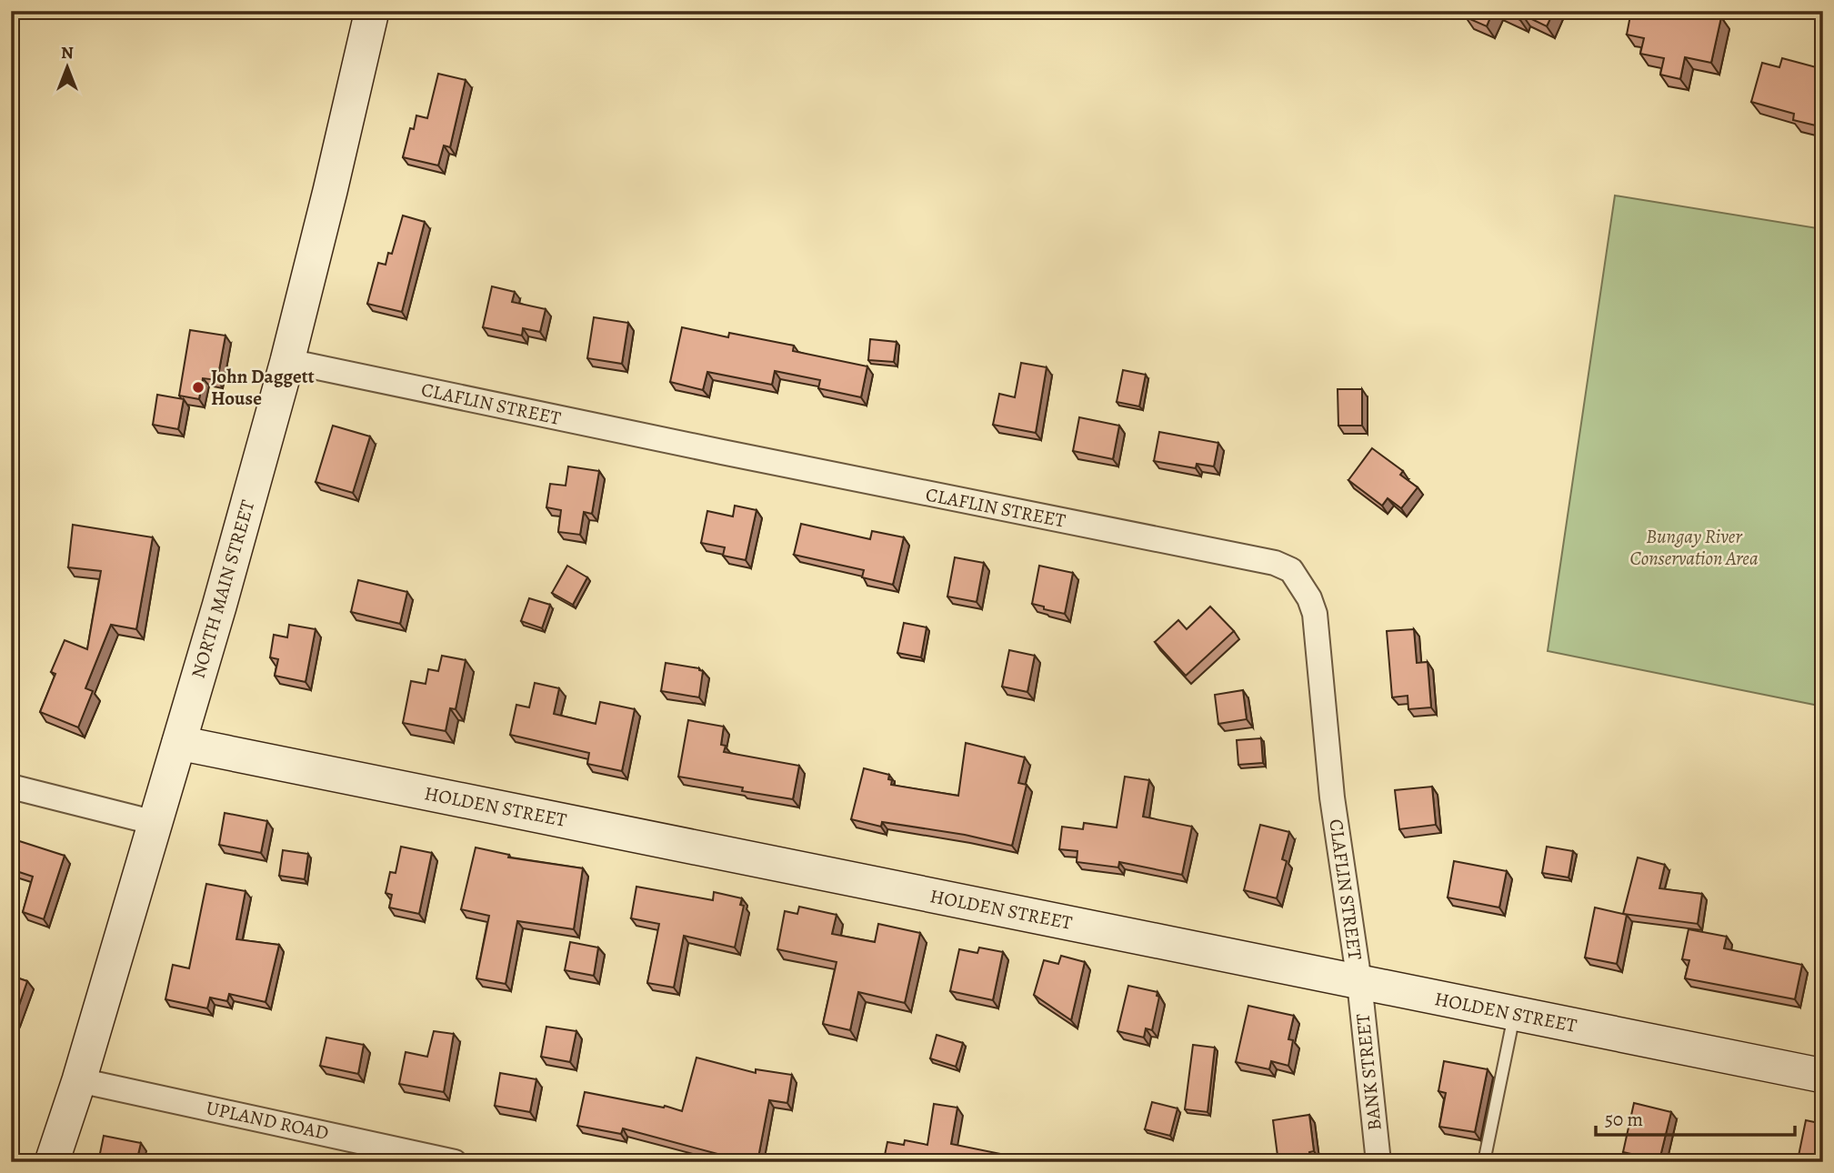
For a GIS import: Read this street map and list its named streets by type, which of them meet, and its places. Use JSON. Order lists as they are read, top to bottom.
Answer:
{
  "streets": {
    "main road": ["NORTH MAIN STREET", "HOLDEN STREET"],
    "street": ["CLAFLIN STREET", "BANK STREET", "UPLAND ROAD"]
  },
  "crossings": [
    ["CLAFLIN STREET", "NORTH MAIN STREET"],
    ["CLAFLIN STREET", "HOLDEN STREET"],
    ["CLAFLIN STREET", "BANK STREET"],
    ["NORTH MAIN STREET", "HOLDEN STREET"],
    ["NORTH MAIN STREET", "UPLAND ROAD"],
    ["HOLDEN STREET", "BANK STREET"]
  ],
  "parks": ["Bungay River Conservation Area"],
  "places": ["John Daggett House"],
  "scale_bar": "50 m",
  "north": "top"
}
